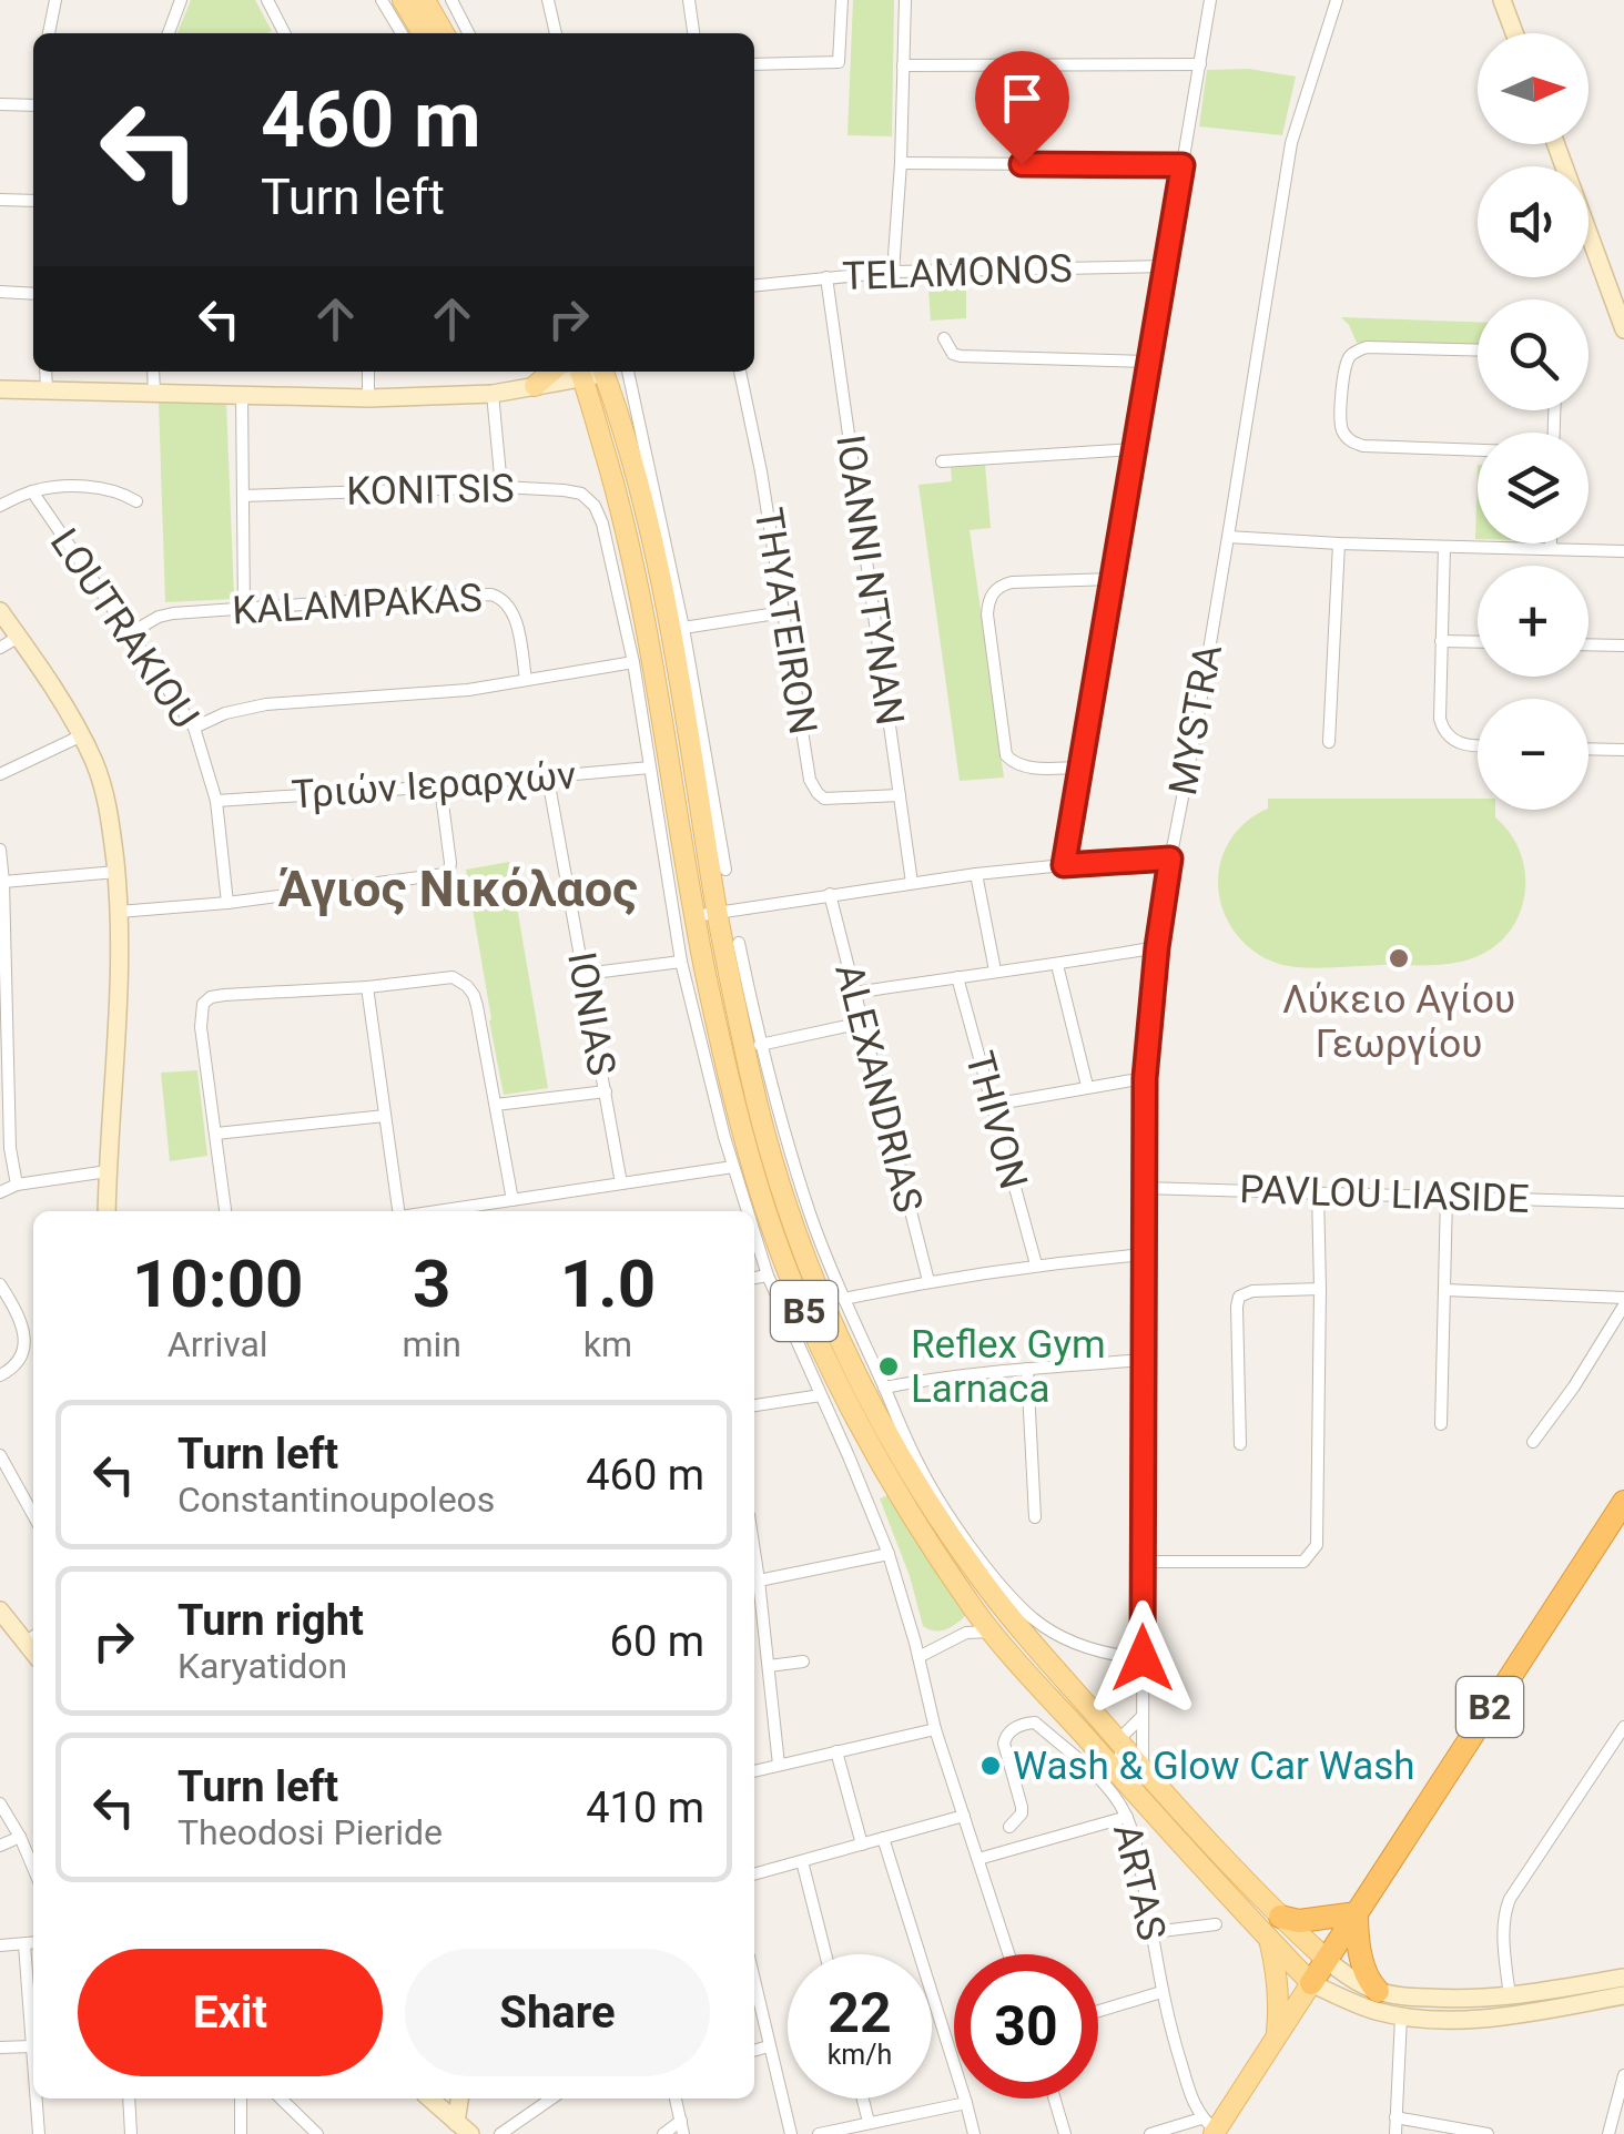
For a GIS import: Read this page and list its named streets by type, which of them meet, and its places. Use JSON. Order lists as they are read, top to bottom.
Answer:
{
  "streets": {
    "highway": ["B2"],
    "main road": ["B5"],
    "street": [
      "TELAMONOS",
      "KONITSIS",
      "IOANNI NTYNAN",
      "KALAMPAKAS",
      "THYATEIRON",
      "LOUTRAKIOU",
      "MYSTRA",
      "Τριών Ιεραρχών",
      "IONIAS",
      "ALEXANDRIAS",
      "THIVON",
      "PAVLOU LIASIDE",
      "ARTAS"
    ]
  },
  "crossings": [
    ["TELAMONOS", "IOANNI NTYNAN"],
    ["IOANNI NTYNAN", "THYATEIRON"],
    ["KALAMPAKAS", "LOUTRAKIOU"],
    ["LOUTRAKIOU", "Τριών Ιεραρχών"],
    ["MYSTRA", "PAVLOU LIASIDE"],
    ["MYSTRA", "B5"],
    ["Τριών Ιεραρχών", "IONIAS"],
    ["B5", "B2"],
    ["B2", "ARTAS"]
  ],
  "districts": ["Άγιος Νικόλαος"],
  "places": ["Λύκειο Αγίου Γεωργίου", "Reflex Gym Larnaca", "Wash & Glow Car Wash"],
  "north": "right",
  "page": {
    "map_buttons": ["+", "−"],
    "turn": ["460 m", "Turn left"],
    "eta": [
      "10:00",
      "Arrival",
      "3",
      "min",
      "1.0",
      "km"
    ],
    "list": [
      {
        "name": "Turn left",
        "note": "Constantinoupoleos",
        "value": "460 m"
      },
      {
        "name": "Turn right",
        "note": "Karyatidon",
        "value": "60 m"
      },
      {
        "name": "Turn left",
        "note": "Theodosi Pieride",
        "value": "410 m"
      }
    ],
    "buttons": ["Exit", "Share"],
    "speed": "22 km/h",
    "limit": "30"
  }
}
